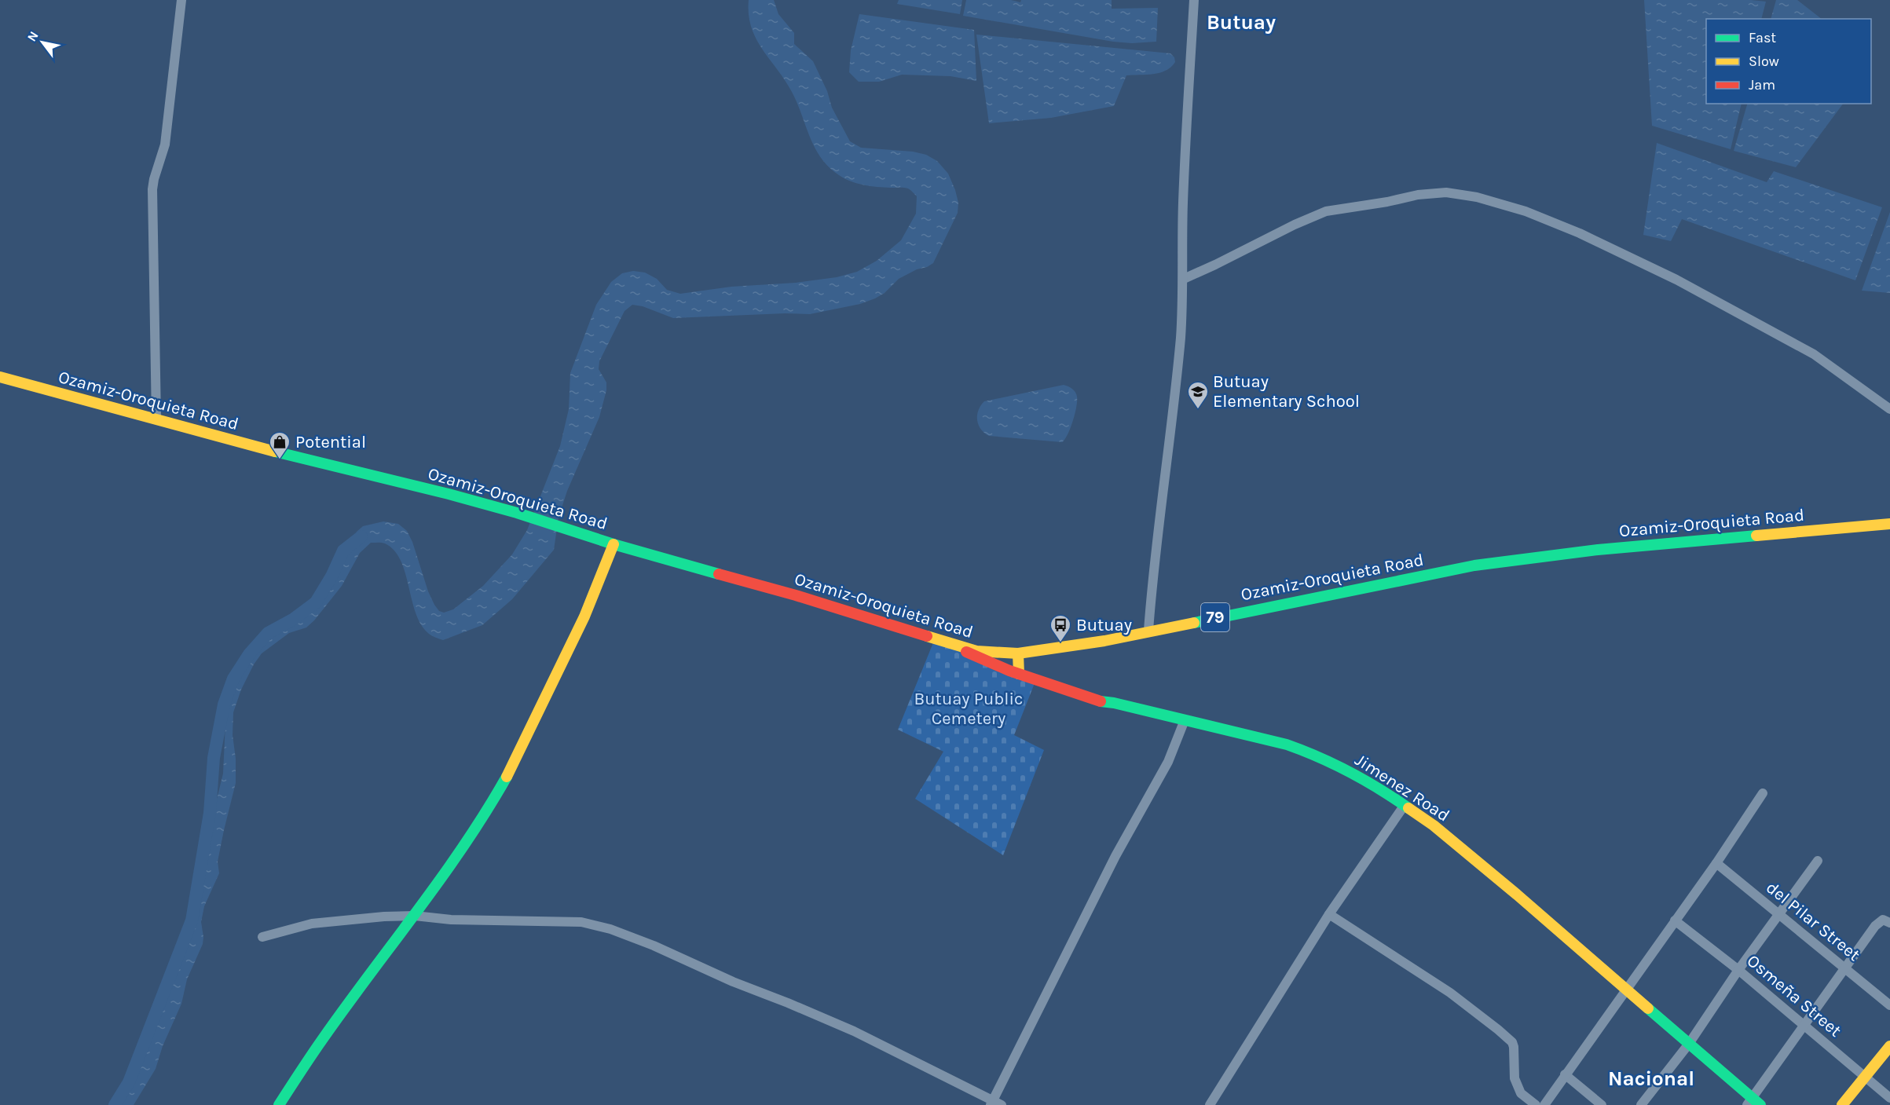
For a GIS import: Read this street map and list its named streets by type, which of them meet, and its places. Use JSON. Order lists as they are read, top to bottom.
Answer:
{
  "streets": {
    "main road": ["Ozamiz-Oroquieta Road", "79", "Jimenez Road"],
    "street": ["del Pilar Street", "Osmeña Street"]
  },
  "crossings": [
    ["Ozamiz-Oroquieta Road", "Jimenez Road"]
  ],
  "districts": ["Butuay", "Nacional"],
  "parks": ["Butuay Public Cemetery"],
  "places": {
    "school or university": ["Butuay Elementary School"],
    "shop": ["Potential"],
    "bus stop": ["Butuay"]
  },
  "legend": ["Fast", "Slow", "Jam"],
  "north": "top left"
}
